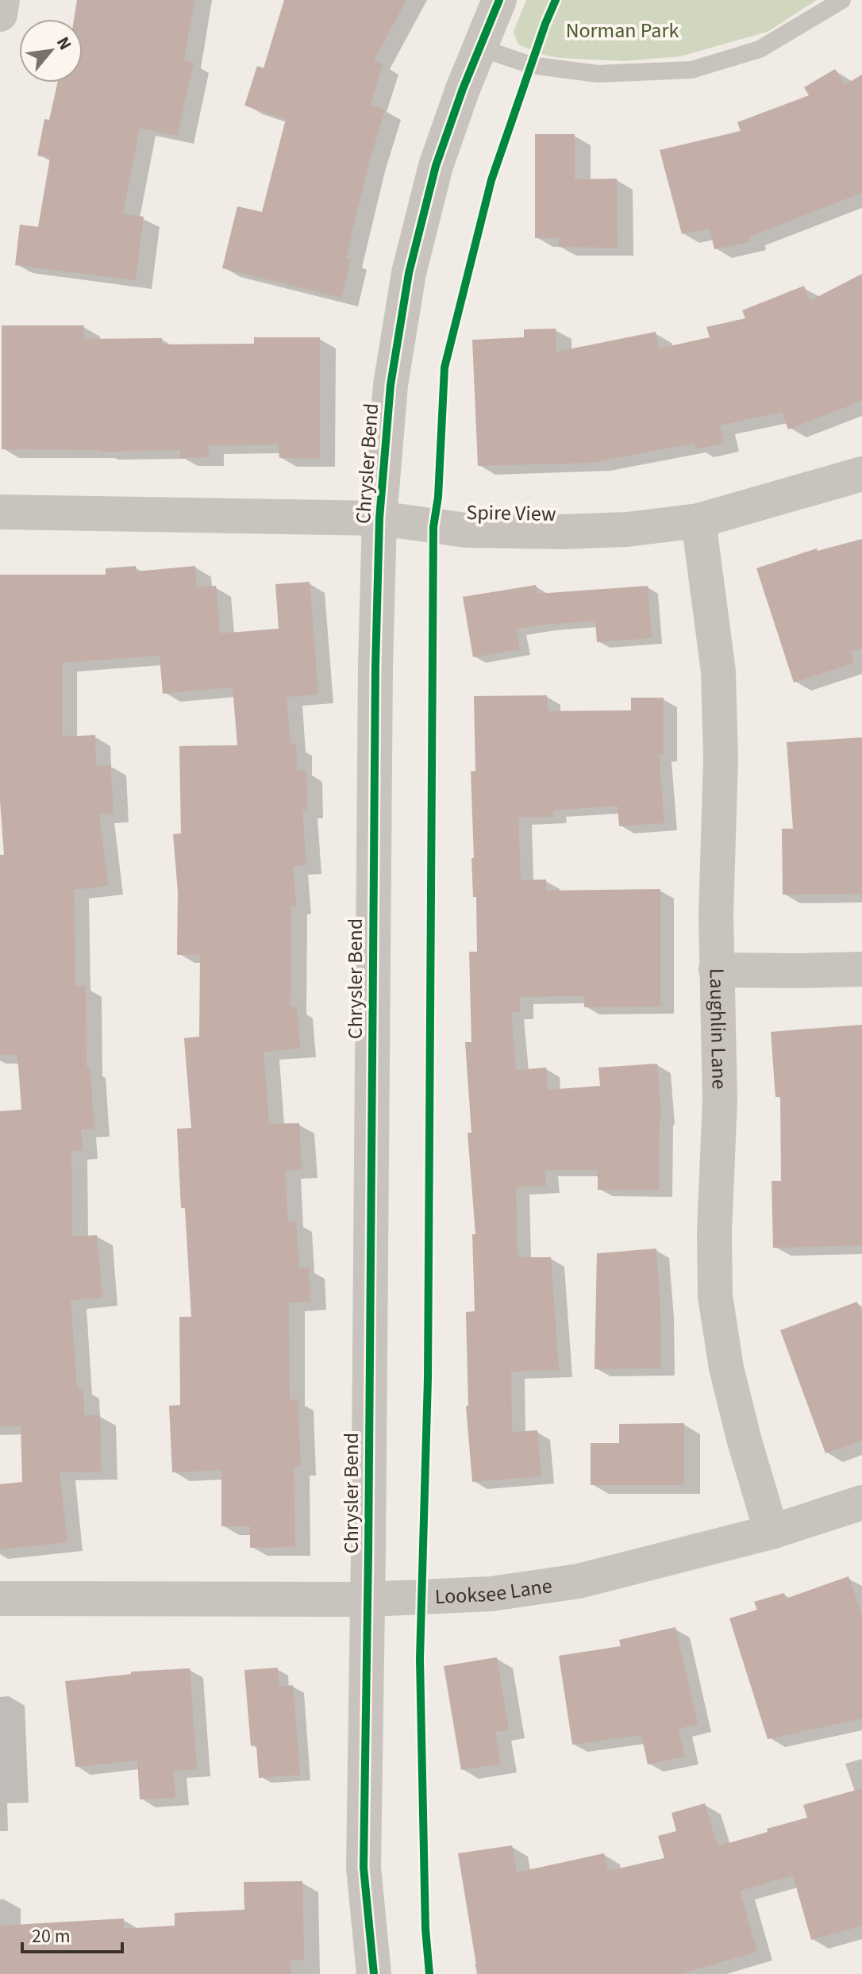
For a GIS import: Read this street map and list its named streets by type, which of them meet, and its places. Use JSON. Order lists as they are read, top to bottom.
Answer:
{
  "streets": {
    "street": [
      "Chrysler Bend",
      "Spire View",
      "Laughlin Lane",
      "Looksee Lane"
    ]
  },
  "crossings": [
    ["Chrysler Bend", "Spire View"],
    ["Chrysler Bend", "Looksee Lane"],
    ["Spire View", "Laughlin Lane"],
    ["Laughlin Lane", "Looksee Lane"]
  ],
  "parks": ["Norman Park"],
  "scale_bar": "20 m",
  "north": "top right"
}
